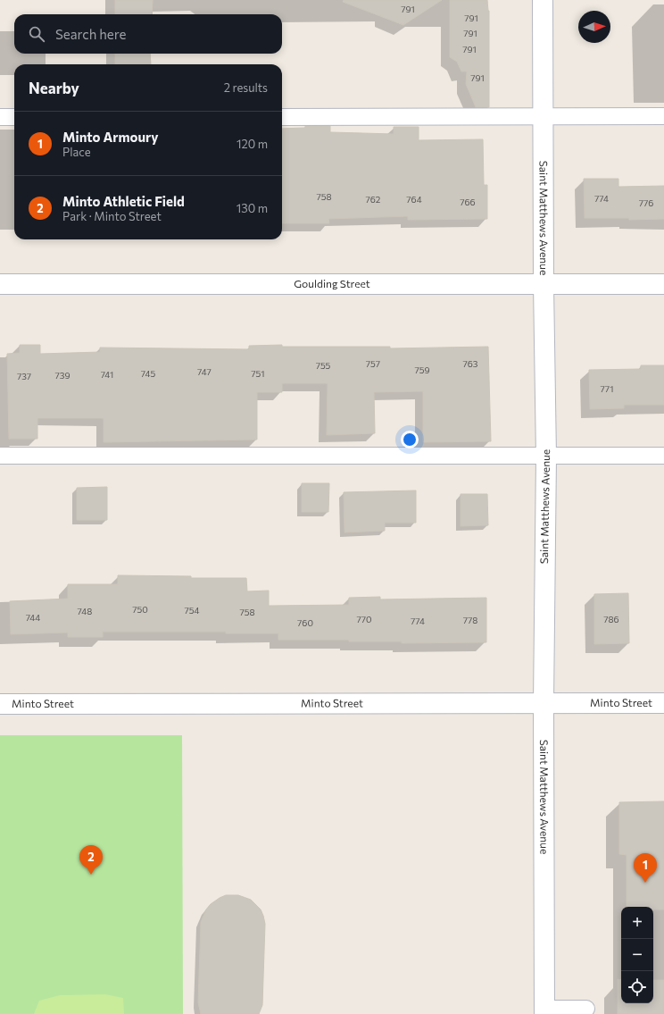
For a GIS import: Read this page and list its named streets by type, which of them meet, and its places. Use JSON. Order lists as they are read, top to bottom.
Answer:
{
  "streets": {
    "street": ["Saint Matthews Avenue", "Goulding Street", "Minto Street"]
  },
  "crossings": [
    ["Saint Matthews Avenue", "Goulding Street"],
    ["Saint Matthews Avenue", "Minto Street"]
  ],
  "house_numbers": [
    "791",
    "791",
    "791",
    "791",
    "791",
    "758",
    "774",
    "762",
    "764",
    "766",
    "776",
    "757",
    "763",
    "755",
    "759",
    "747",
    "745",
    "751",
    "741",
    "739",
    "737",
    "771",
    "750",
    "754",
    "748",
    "758",
    "744",
    "770",
    "786",
    "778",
    "774",
    "760"
  ],
  "north": "right",
  "page": {
    "search": "Search here",
    "heading": ["Nearby", "2 results"],
    "list": [
      {
        "mark": "1",
        "name": "Minto Armoury",
        "note": "Place",
        "value": "120 m"
      },
      {
        "mark": "2",
        "name": "Minto Athletic Field",
        "note": "Park · Minto Street",
        "value": "130 m"
      }
    ],
    "pins": ["2", "1"],
    "map_buttons": ["+", "−"]
  }
}
